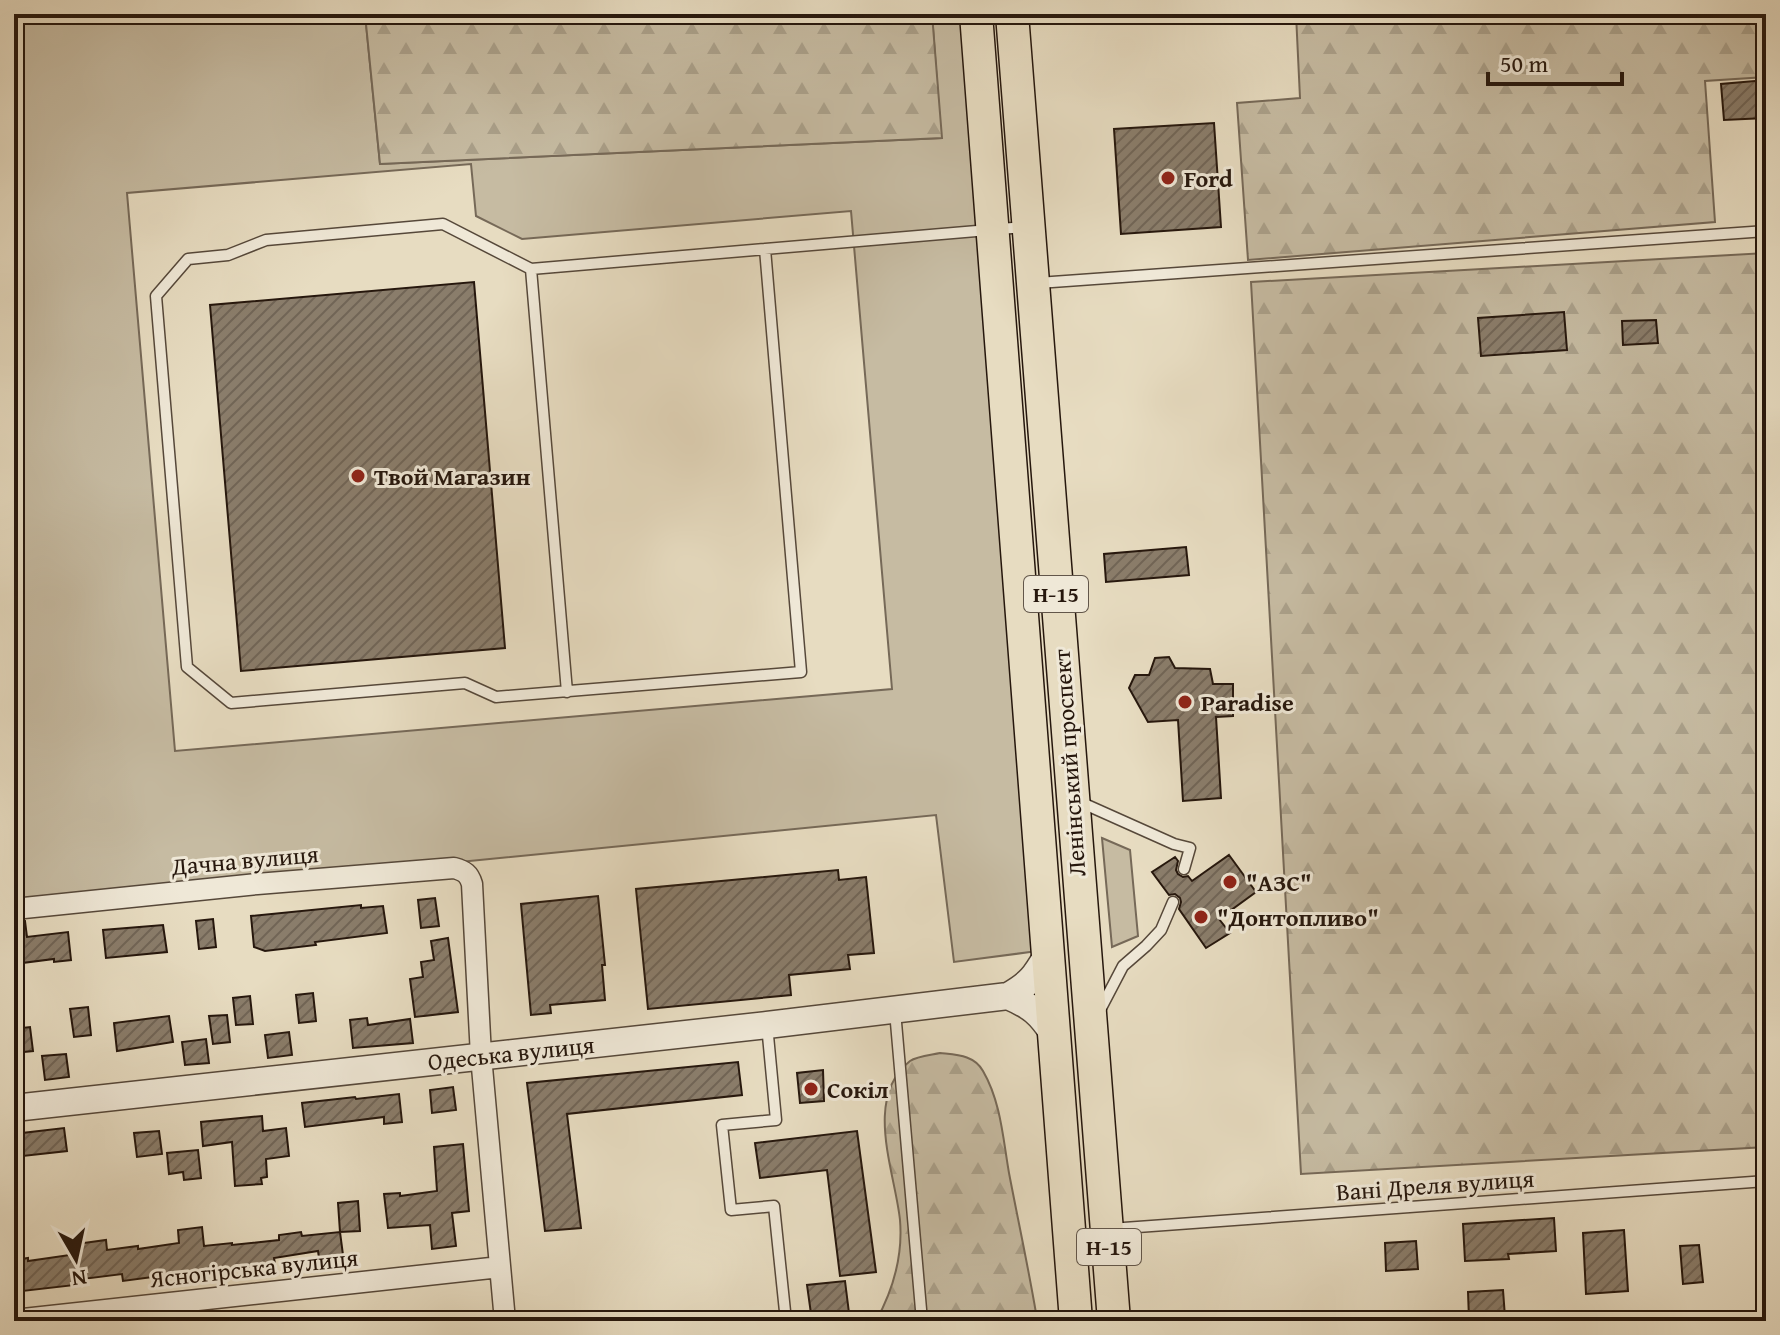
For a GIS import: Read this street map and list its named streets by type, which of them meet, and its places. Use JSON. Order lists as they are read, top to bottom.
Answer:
{
  "streets": {
    "main road": ["Н-15", "Ленінський проспект"],
    "street": ["Дачна вулиця", "Одеська вулиця", "Ясногірська вулиця"],
    "lane": ["Вані Дреля вулиця"]
  },
  "crossings": [
    ["Ленінський проспект", "Вані Дреля вулиця"],
    ["Дачна вулиця", "Одеська вулиця"]
  ],
  "places": [
    "Ford",
    "Твой Магазин",
    "Paradise",
    "\"АЗС\"",
    "\"Донтопливо\"",
    "Сокіл"
  ],
  "scale_bar": "50 m",
  "north": "bottom"
}
